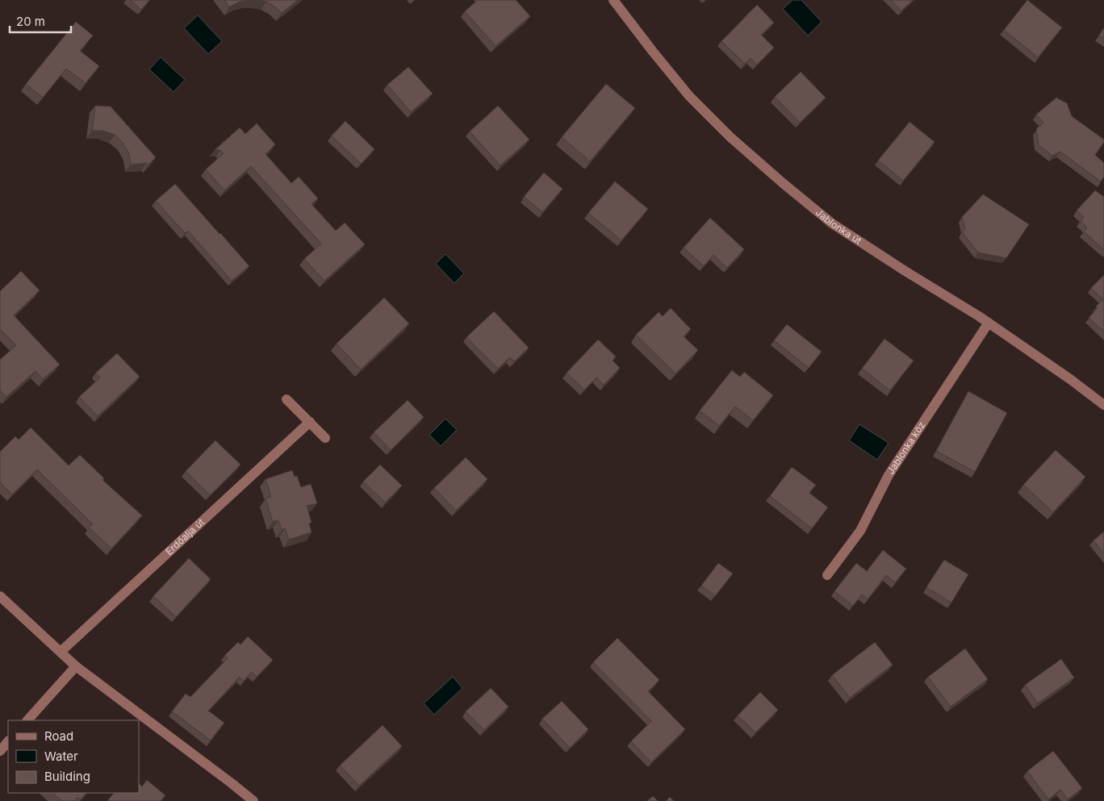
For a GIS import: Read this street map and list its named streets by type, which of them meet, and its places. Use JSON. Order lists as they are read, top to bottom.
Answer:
{
  "streets": {
    "street": ["Jablonka út", "Jablonka köz", "Erdőalja út"]
  },
  "crossings": [
    ["Jablonka út", "Jablonka köz"]
  ],
  "legend": ["Road", "Water", "Building"],
  "scale_bar": "20 m"
}
